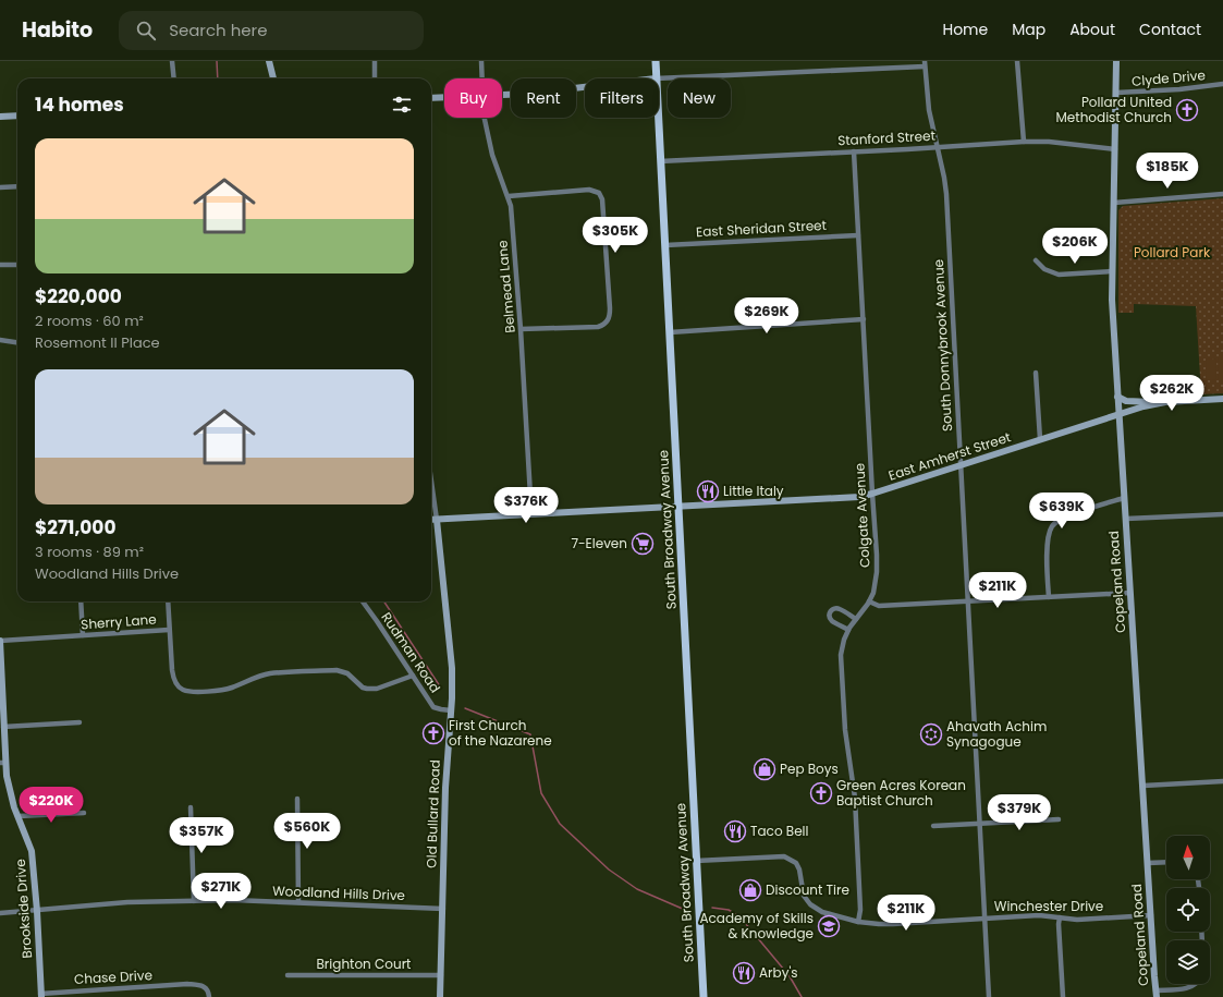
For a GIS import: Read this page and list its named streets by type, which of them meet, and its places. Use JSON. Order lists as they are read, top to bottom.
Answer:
{
  "streets": {
    "main road": ["South Broadway Avenue"],
    "street": [
      "Clyde Drive",
      "Stanford Street",
      "East Sheridan Street",
      "Belmead Lane",
      "South Donnybrook Avenue",
      "East Amherst Street",
      "Colgate Avenue",
      "Copeland Road",
      "Sherry Lane",
      "Rudman Road",
      "Old Bullard Road",
      "Woodland Hills Drive",
      "Winchester Drive",
      "Brookside Drive",
      "Brighton Court",
      "Chase Drive"
    ]
  },
  "crossings": [
    ["Clyde Drive", "Copeland Road"],
    ["Stanford Street", "South Donnybrook Avenue"],
    ["Stanford Street", "Colgate Avenue"],
    ["Stanford Street", "South Broadway Avenue"],
    ["Stanford Street", "Copeland Road"],
    ["East Sheridan Street", "Colgate Avenue"],
    ["East Sheridan Street", "South Broadway Avenue"],
    ["Belmead Lane", "East Amherst Street"],
    ["South Donnybrook Avenue", "East Amherst Street"],
    ["South Donnybrook Avenue", "Winchester Drive"],
    ["East Amherst Street", "Colgate Avenue"],
    ["East Amherst Street", "South Broadway Avenue"],
    ["East Amherst Street", "Copeland Road"],
    ["East Amherst Street", "Old Bullard Road"],
    ["Colgate Avenue", "Winchester Drive"],
    ["South Broadway Avenue", "Winchester Drive"],
    ["Copeland Road", "Winchester Drive"],
    ["Sherry Lane", "Rudman Road"],
    ["Sherry Lane", "Brookside Drive"],
    ["Rudman Road", "Old Bullard Road"],
    ["Old Bullard Road", "Woodland Hills Drive"],
    ["Old Bullard Road", "Brighton Court"],
    ["Woodland Hills Drive", "Brookside Drive"],
    ["Brookside Drive", "Chase Drive"]
  ],
  "parks": ["Pollard Park"],
  "places": {
    "church": ["Pollard United Methodist Church", "First Church of the Nazarene", "Green Acres Korean Baptist Church"],
    "restaurant": ["Little Italy", "Taco Bell", "Arby's"],
    "supermarket": ["7-Eleven"],
    "synagogue": ["Ahavath Achim Synagogue"],
    "shop": ["Pep Boys", "Discount Tire"],
    "school or university": ["Academy of Skills & Knowledge"]
  },
  "north": "top",
  "page": {
    "header": "Habito",
    "search": "Search here",
    "nav": [
      "Home",
      "Map",
      "About",
      "Contact"
    ],
    "chip": [
      "Buy",
      "Rent",
      "Filters",
      "New"
    ],
    "heading": "14 homes",
    "list": [
      {
        "name": "$220,000",
        "note": "2 rooms · 60 m² · Rosemont II Place"
      },
      {
        "name": "$271,000",
        "note": "3 rooms · 89 m² · Woodland Hills Drive"
      }
    ],
    "price": [
      "$185K",
      "$305K",
      "$206K",
      "$269K",
      "$262K",
      "$376K",
      "$639K",
      "$211K",
      "$220K",
      "$379K",
      "$560K",
      "$357K",
      "$271K",
      "$211K"
    ]
  }
}
